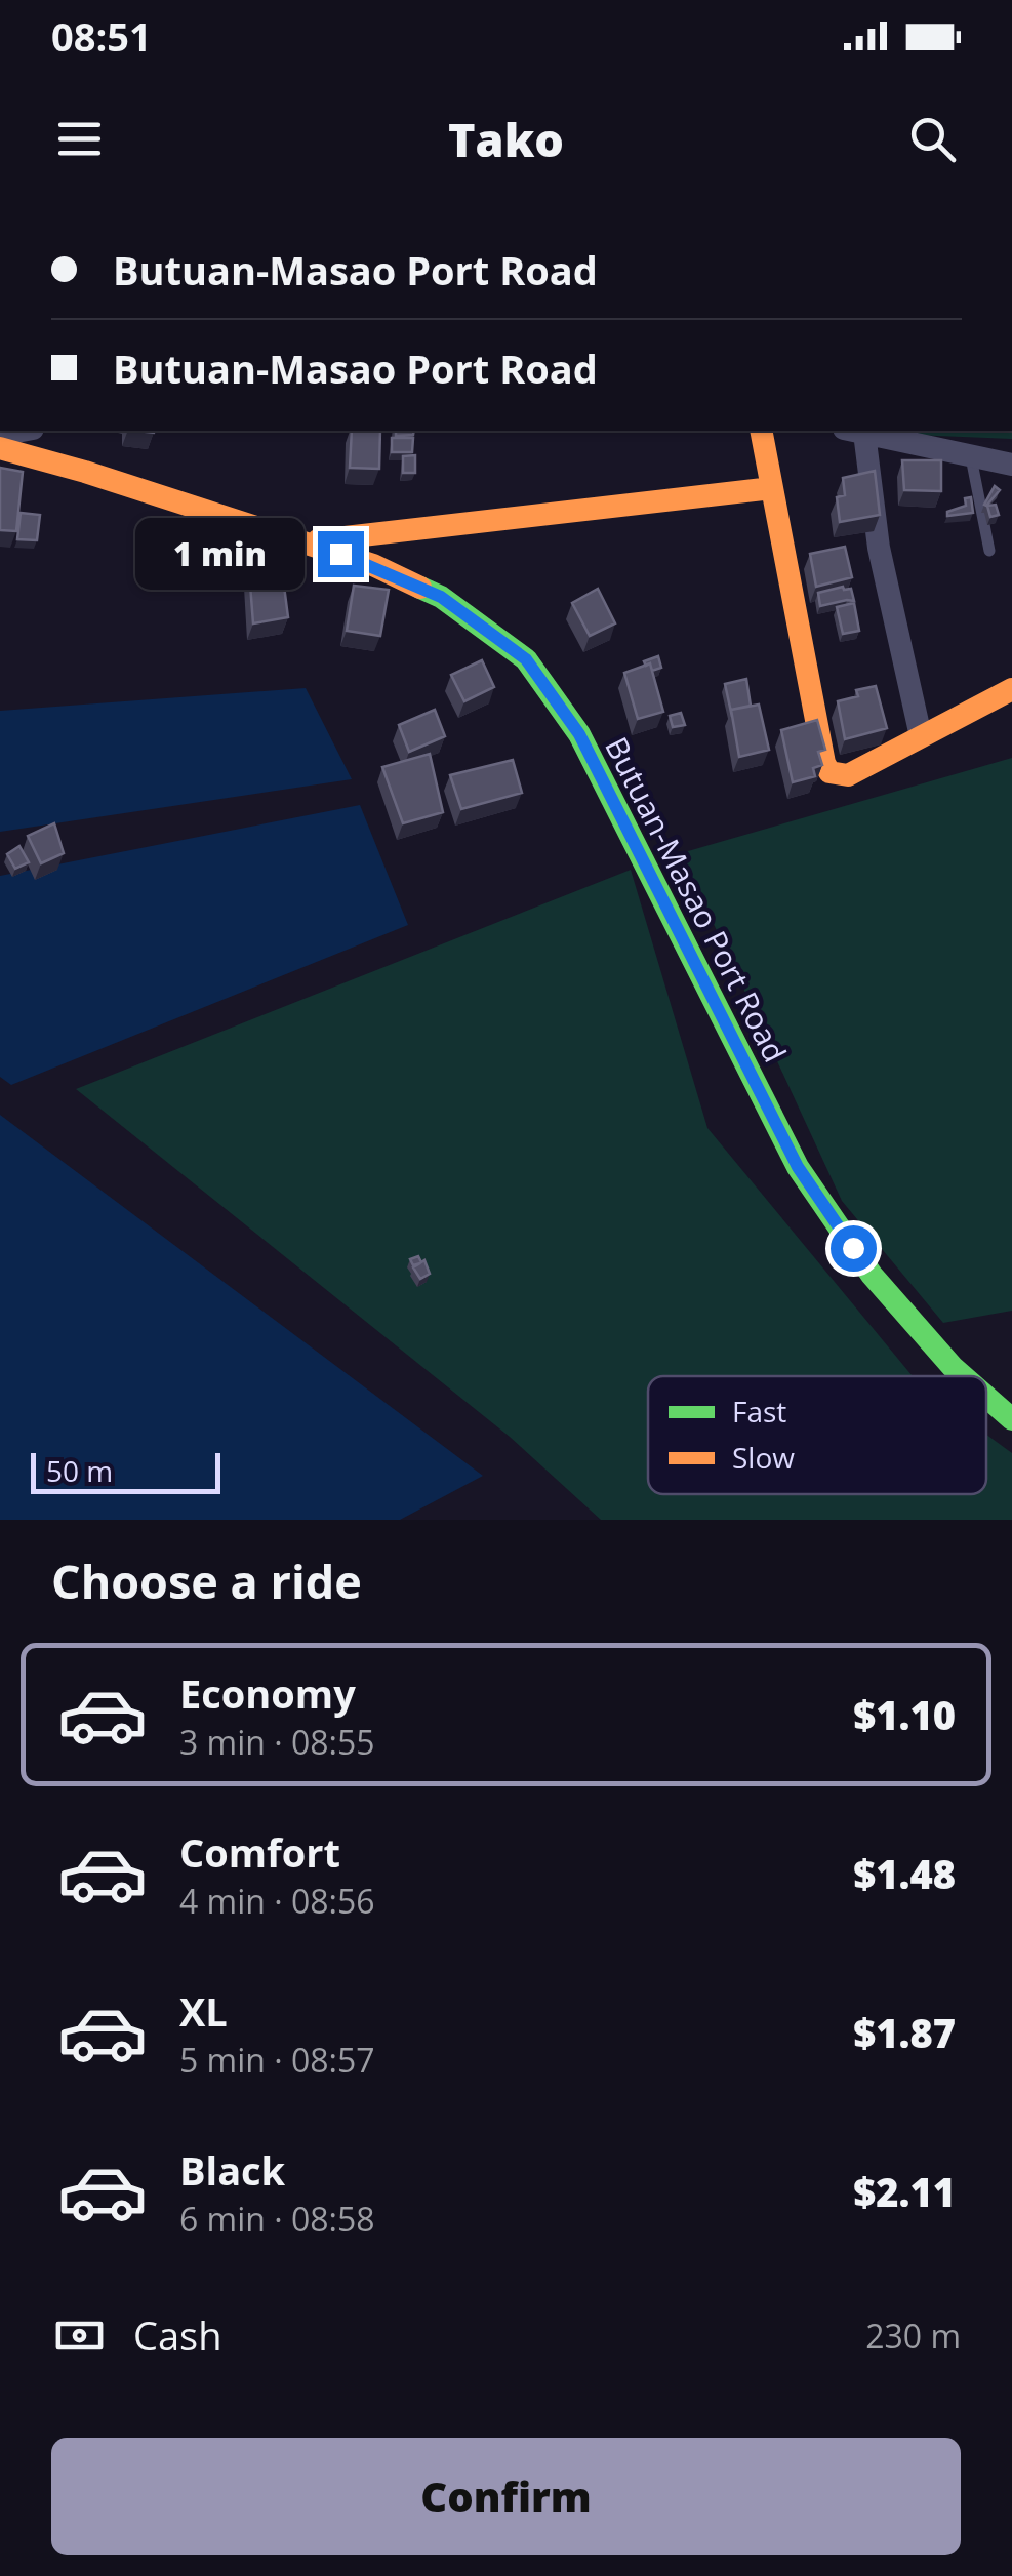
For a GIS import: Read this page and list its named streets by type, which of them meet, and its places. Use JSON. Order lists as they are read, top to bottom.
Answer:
{
  "streets": {
    "street": ["Butuan-Masao Port Road"]
  },
  "legend": ["Fast", "Slow"],
  "scale_bar": "50 m",
  "page": {
    "status": "08:51",
    "header": "Tako",
    "banner": ["Butuan-Masao Port Road", "Butuan-Masao Port Road"],
    "bubble": "1 min",
    "scale": "50 m",
    "heading": "Choose a ride",
    "list": [
      {
        "name": "Economy",
        "note": "3 min · 08:55",
        "value": "$1.10"
      },
      {
        "name": "Comfort",
        "note": "4 min · 08:56",
        "value": "$1.48"
      },
      {
        "name": "XL",
        "note": "5 min · 08:57",
        "value": "$1.87"
      },
      {
        "name": "Black",
        "note": "6 min · 08:58",
        "value": "$2.11"
      }
    ],
    "pay": ["Cash", "230 m"],
    "buttons": "Confirm"
  }
}
